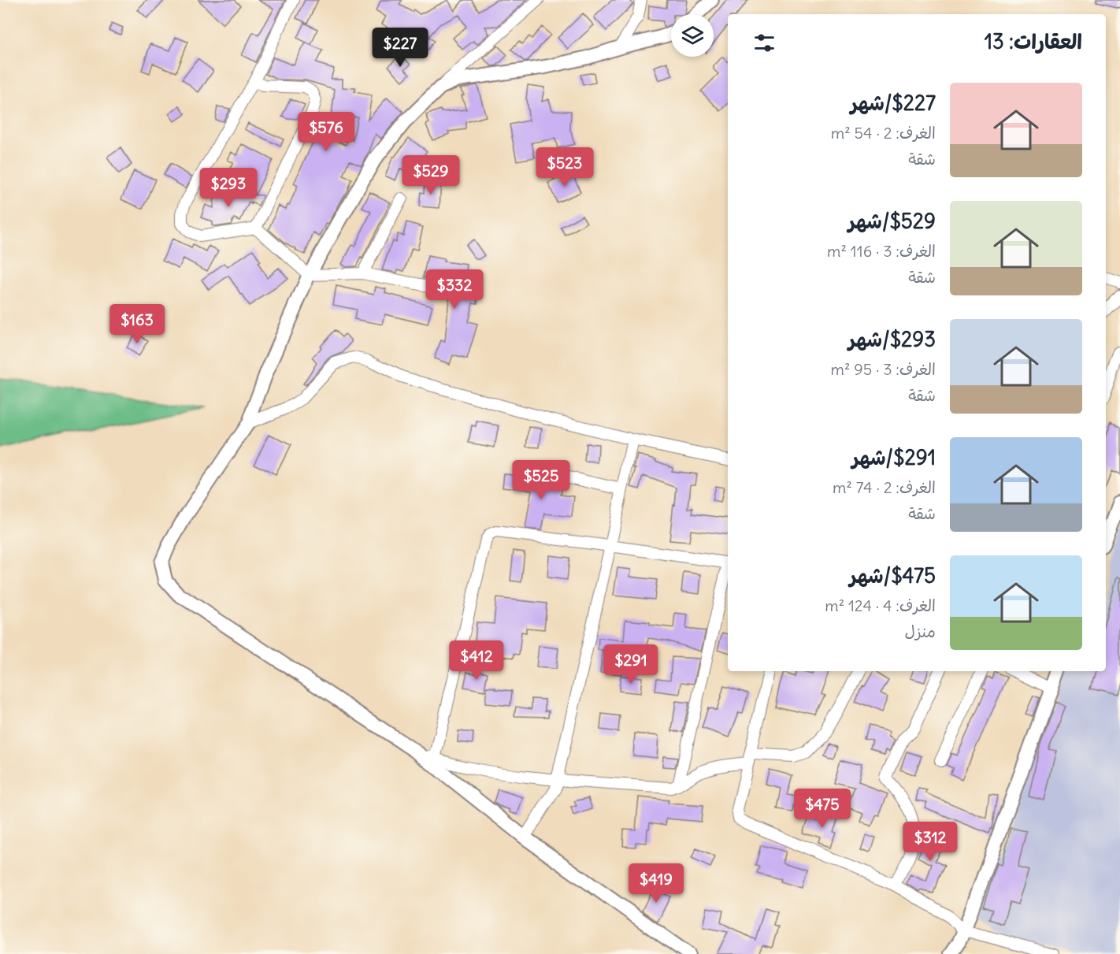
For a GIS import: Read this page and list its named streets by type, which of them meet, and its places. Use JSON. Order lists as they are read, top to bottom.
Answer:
{
  "page": {
    "heading": "العقارات: 13",
    "price": [
      "$227",
      "$576",
      "$523",
      "$529",
      "$293",
      "$332",
      "$163",
      "$525",
      "$412",
      "$291",
      "$475",
      "$312",
      "$419"
    ],
    "list": [
      {
        "name": "$227/شهر",
        "note": "الغرف: 2 · 54 m² · شقة"
      },
      {
        "name": "$529/شهر",
        "note": "الغرف: 3 · 116 m² · شقة"
      },
      {
        "name": "$293/شهر",
        "note": "الغرف: 3 · 95 m² · شقة"
      },
      {
        "name": "$291/شهر",
        "note": "الغرف: 2 · 74 m² · شقة"
      },
      {
        "name": "$475/شهر",
        "note": "الغرف: 4 · 124 m² · منزل"
      }
    ]
  }
}
